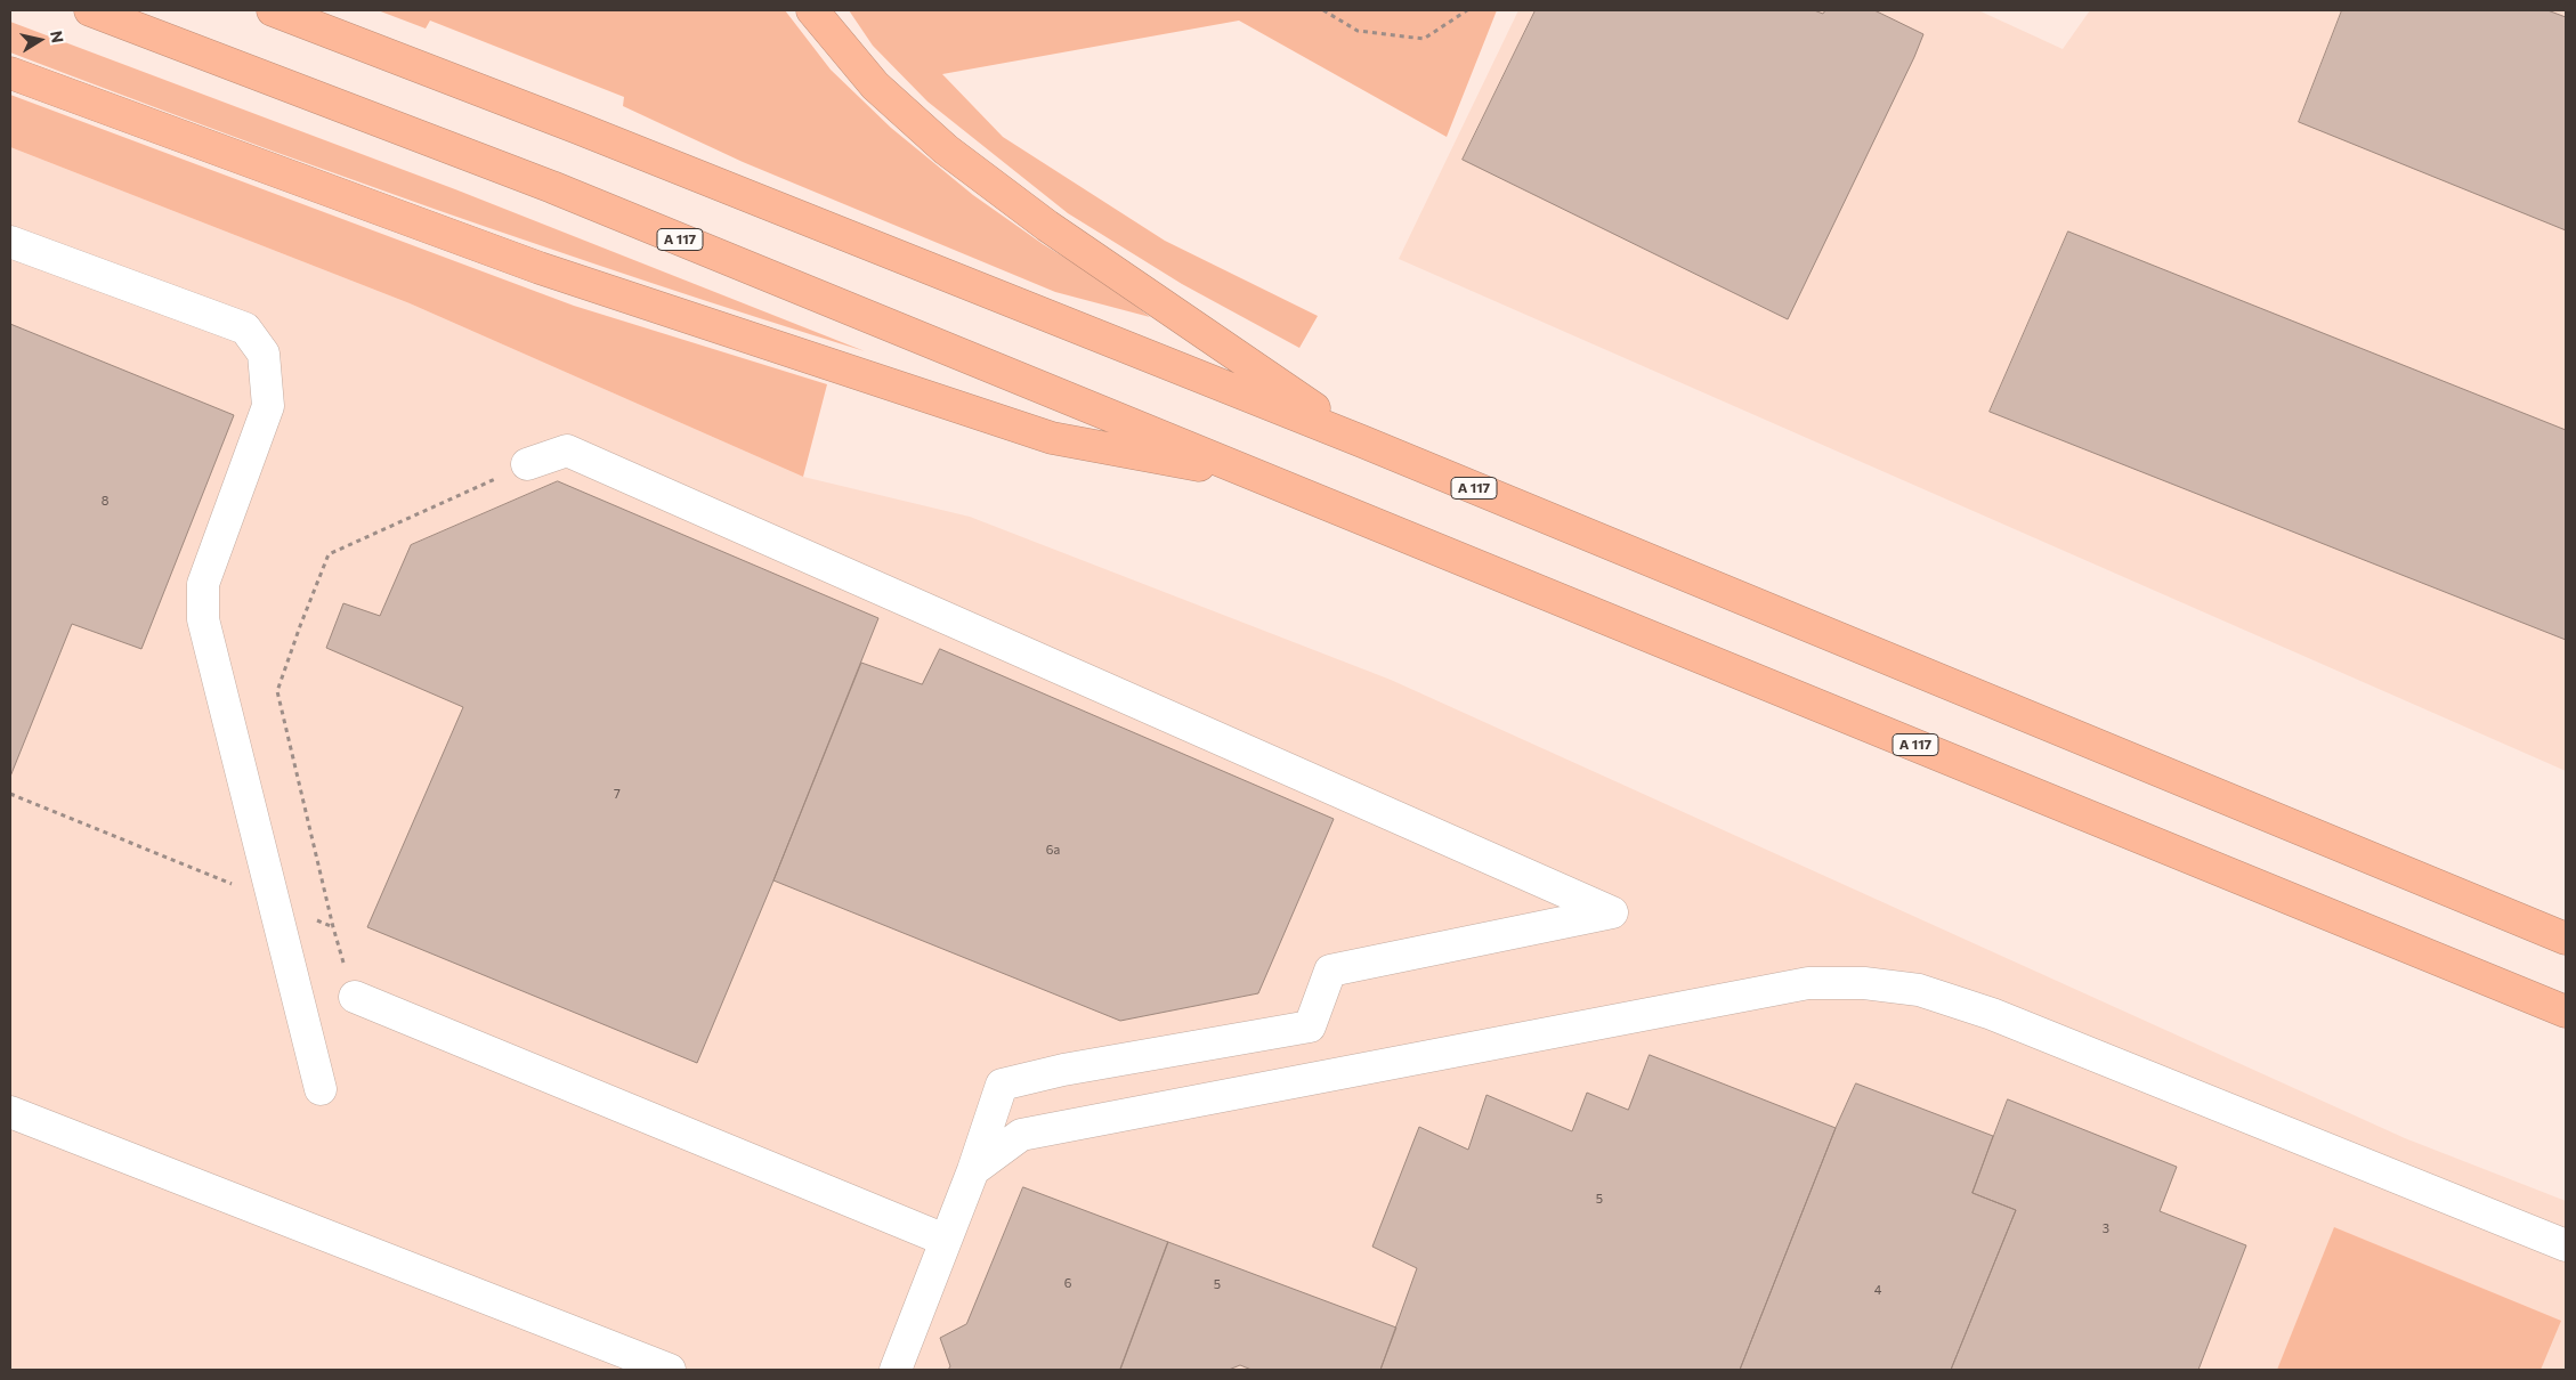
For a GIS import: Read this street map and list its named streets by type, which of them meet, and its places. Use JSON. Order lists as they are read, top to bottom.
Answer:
{
  "streets": {
    "highway": ["A 117"]
  },
  "house_numbers": [
    "8",
    "7",
    "6a",
    "5",
    "3",
    "6",
    "5",
    "4"
  ],
  "north": "right"
}
